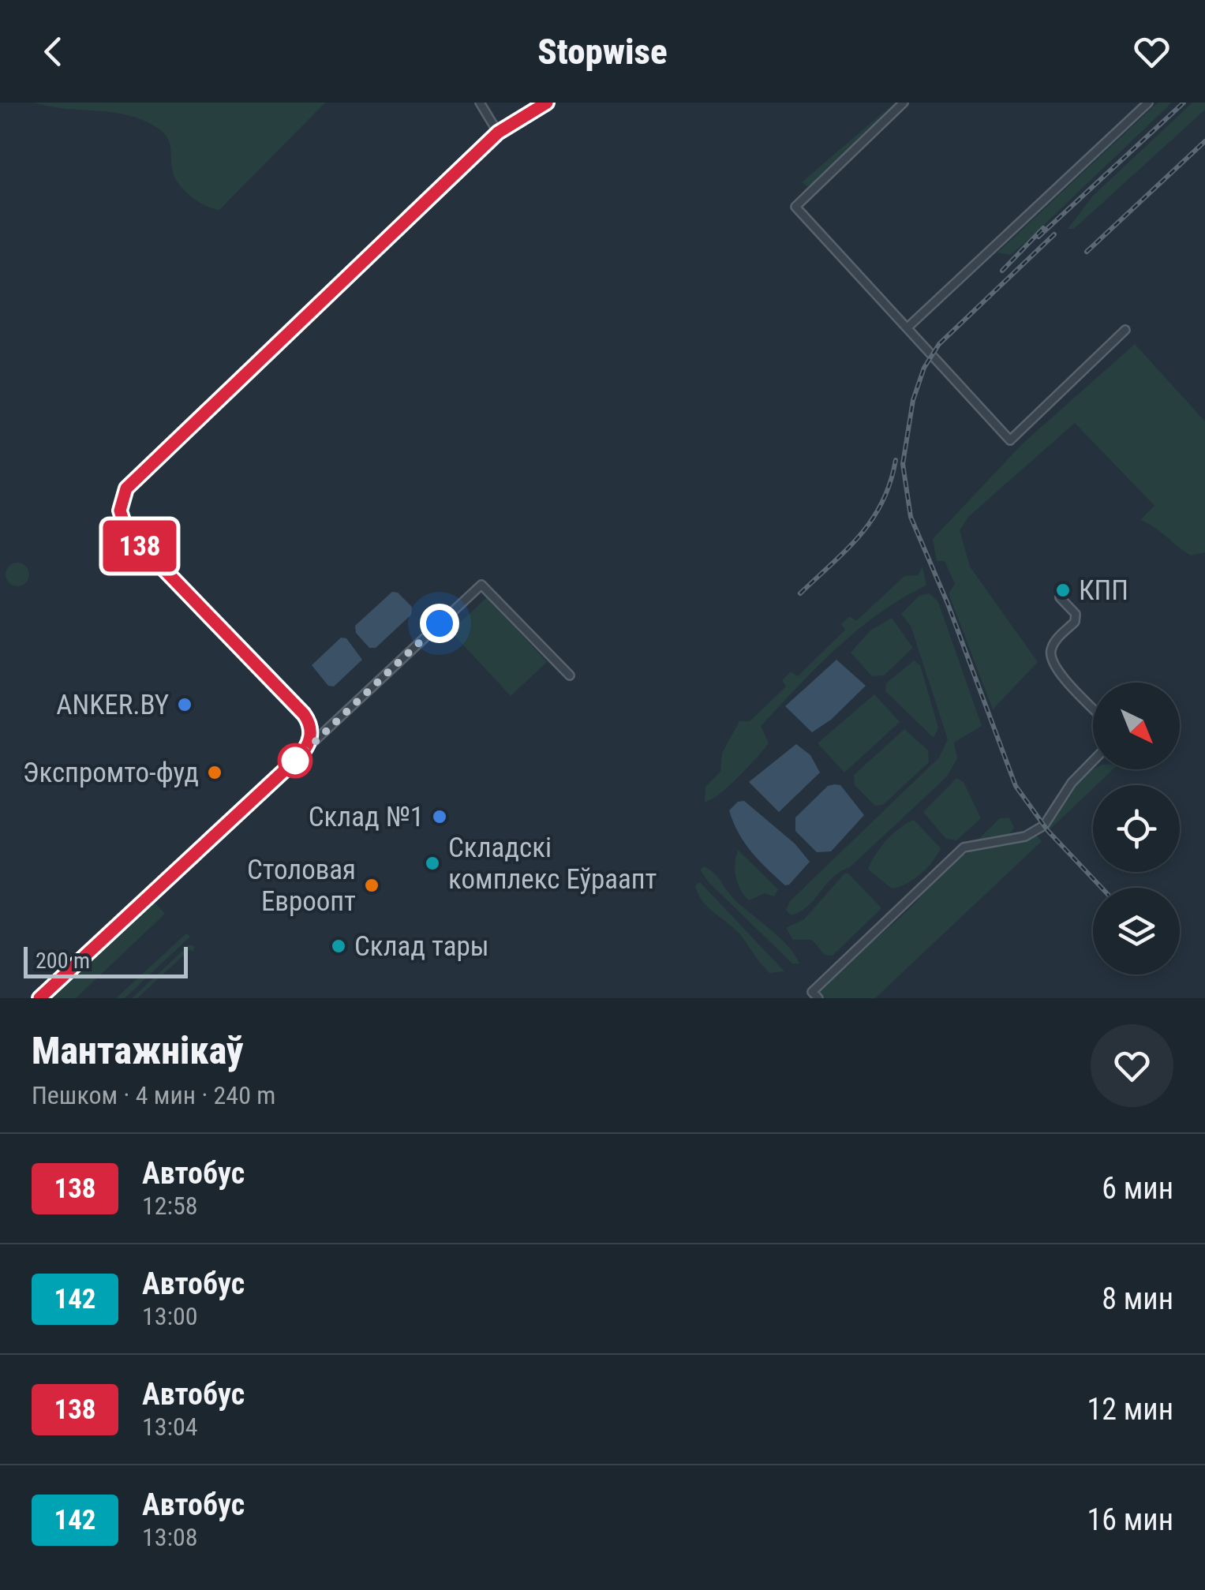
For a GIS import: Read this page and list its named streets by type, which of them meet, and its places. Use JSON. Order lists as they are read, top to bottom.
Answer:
{
  "places": [
    "КПП",
    "ANKER.BY",
    "Экспромто-фуд",
    "Склад №1",
    "Складскі комплекс Еўраапт",
    "Столовая Евроопт",
    "Склад тары"
  ],
  "lines": ["bus line 138"],
  "scale_bar": "200 m",
  "north": "bottom right",
  "page": {
    "header": "Stopwise",
    "on_map": "138",
    "scale": "200 m",
    "heading": ["Мантажнікаў", "Пешком · 4 мин · 240 m"],
    "list": [
      {
        "mark": "138",
        "name": "Автобус",
        "note": "12:58",
        "value": "6 мин"
      },
      {
        "mark": "142",
        "name": "Автобус",
        "note": "13:00",
        "value": "8 мин"
      },
      {
        "mark": "138",
        "name": "Автобус",
        "note": "13:04",
        "value": "12 мин"
      },
      {
        "mark": "142",
        "name": "Автобус",
        "note": "13:08",
        "value": "16 мин"
      }
    ]
  }
}
